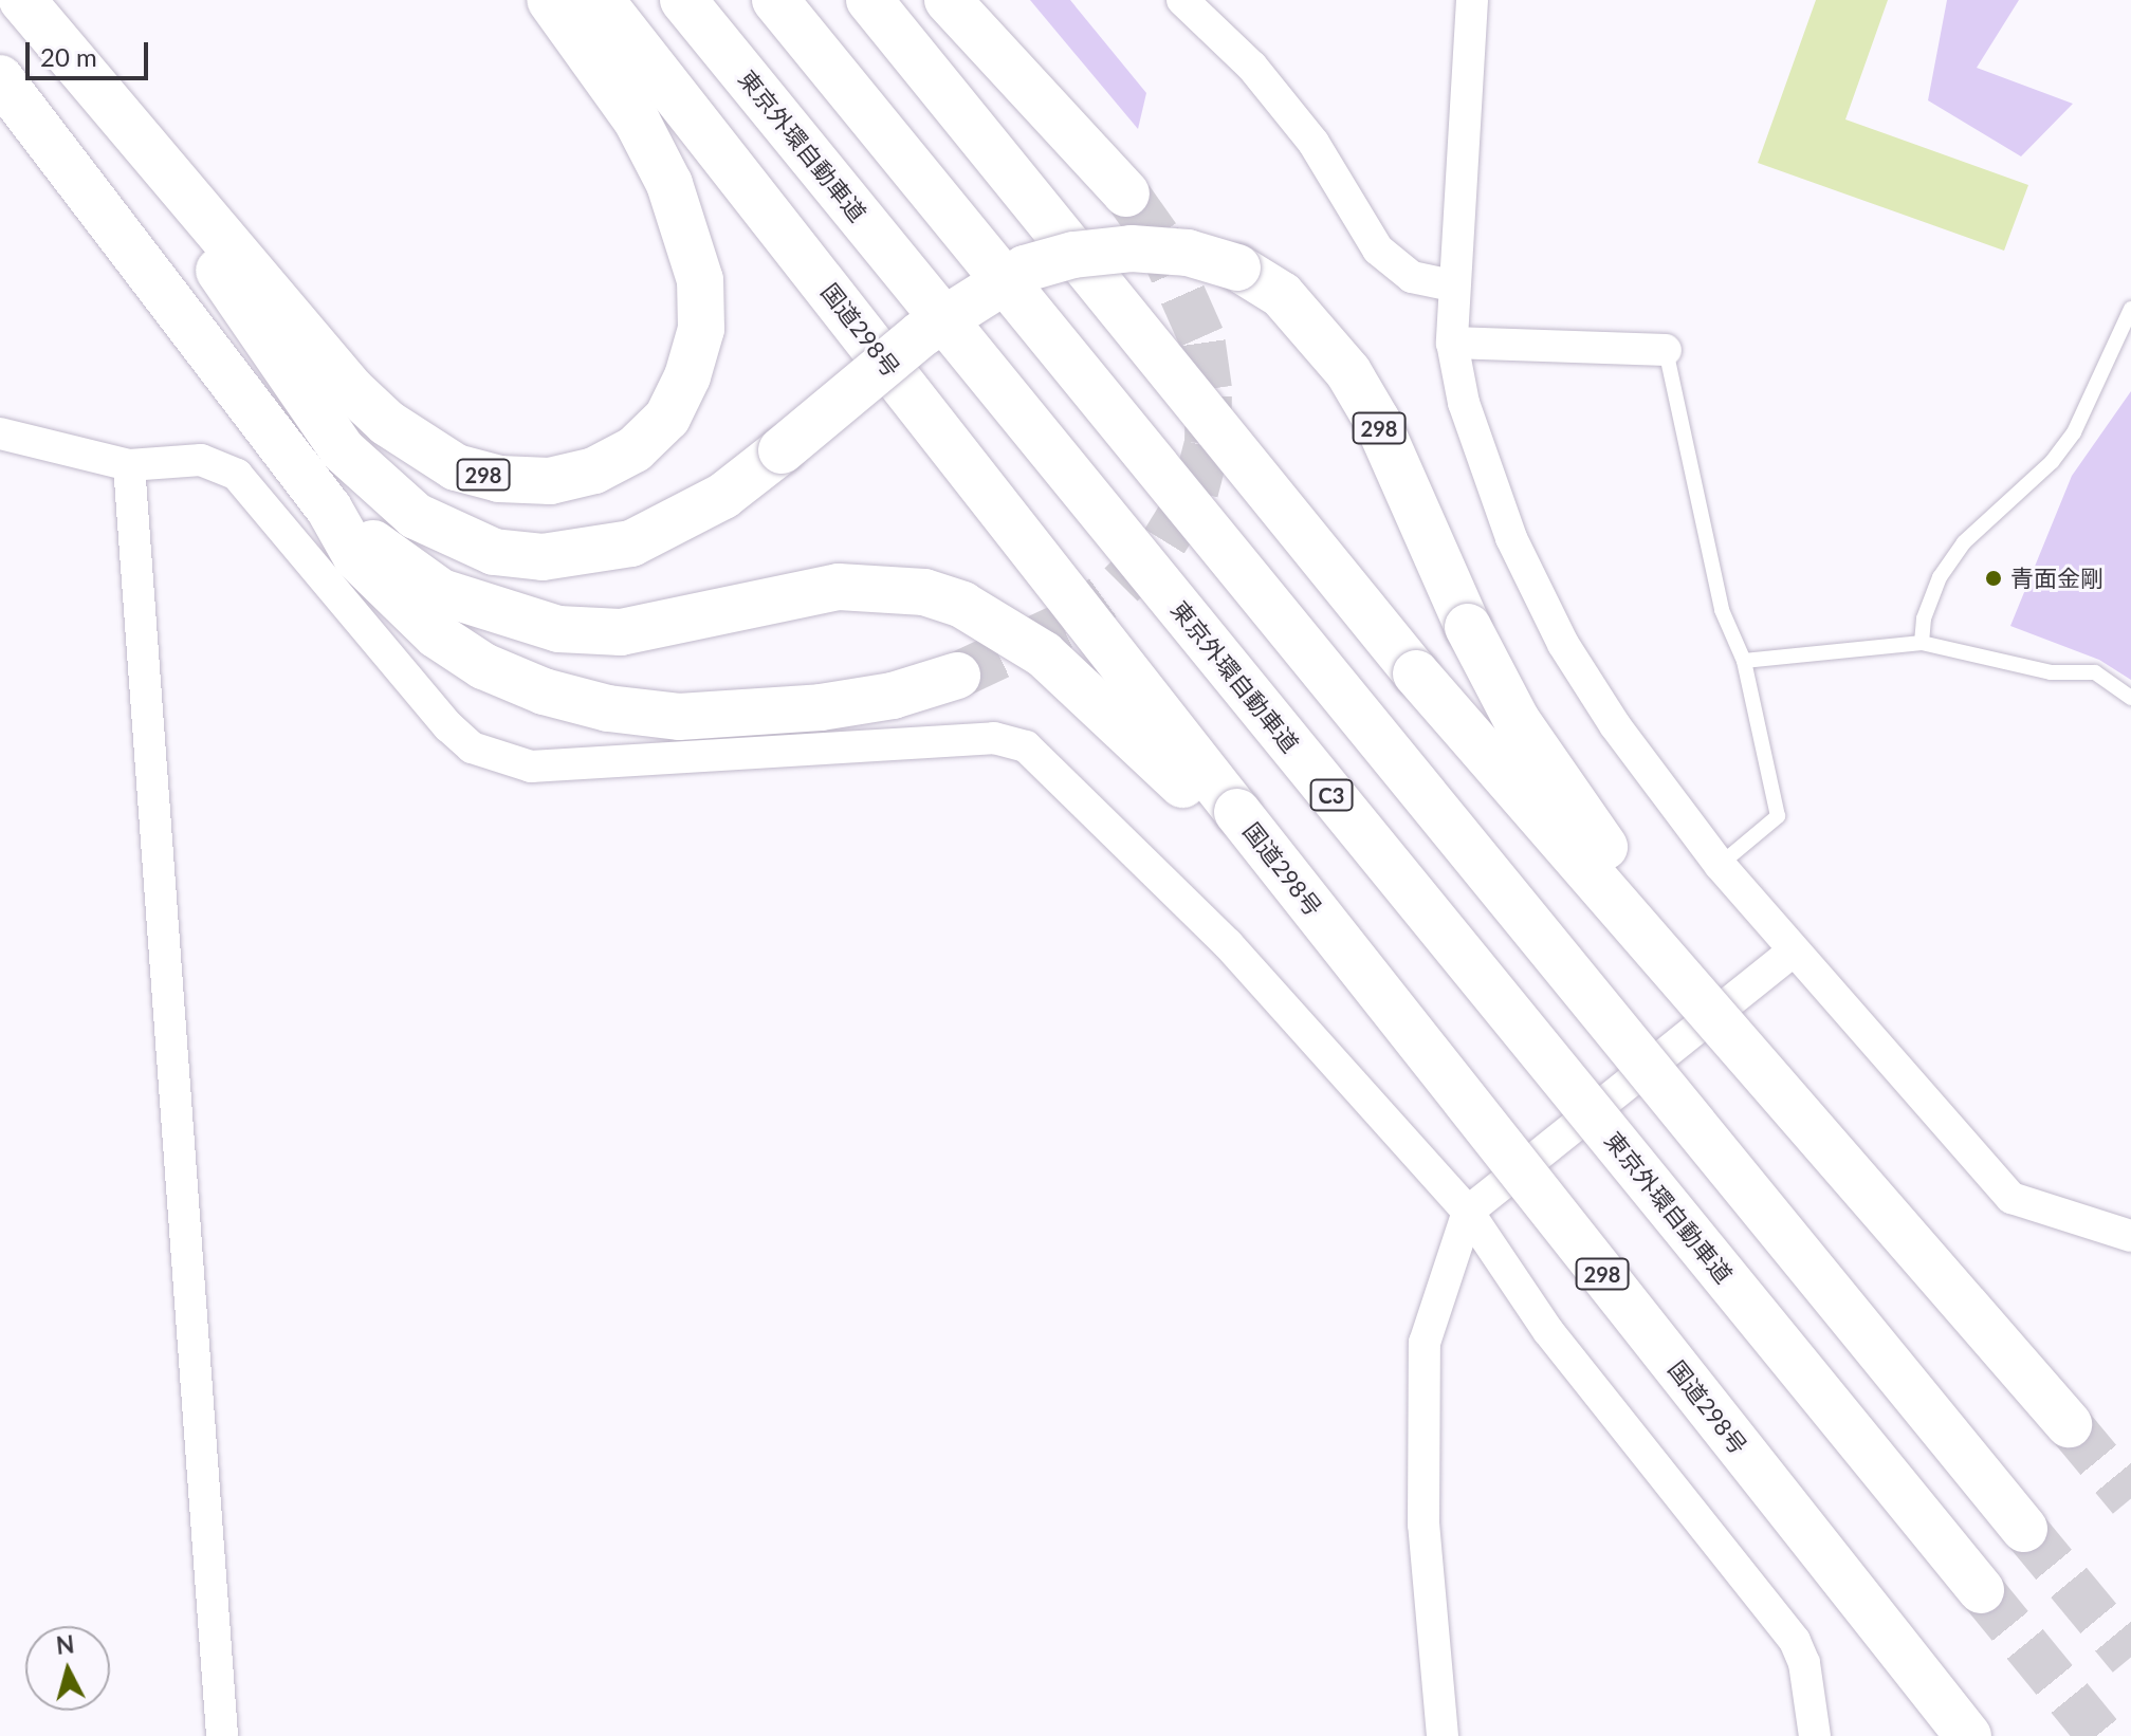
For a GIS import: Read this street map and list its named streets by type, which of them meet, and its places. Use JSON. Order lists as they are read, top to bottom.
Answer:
{
  "streets": {
    "highway": [
      "東京外環自動車道",
      "国道298号",
      "298",
      "C3"
    ]
  },
  "crossings": [
    ["国道298号", "298"]
  ],
  "places": ["青面金剛"],
  "scale_bar": "20 m",
  "north": "top"
}
